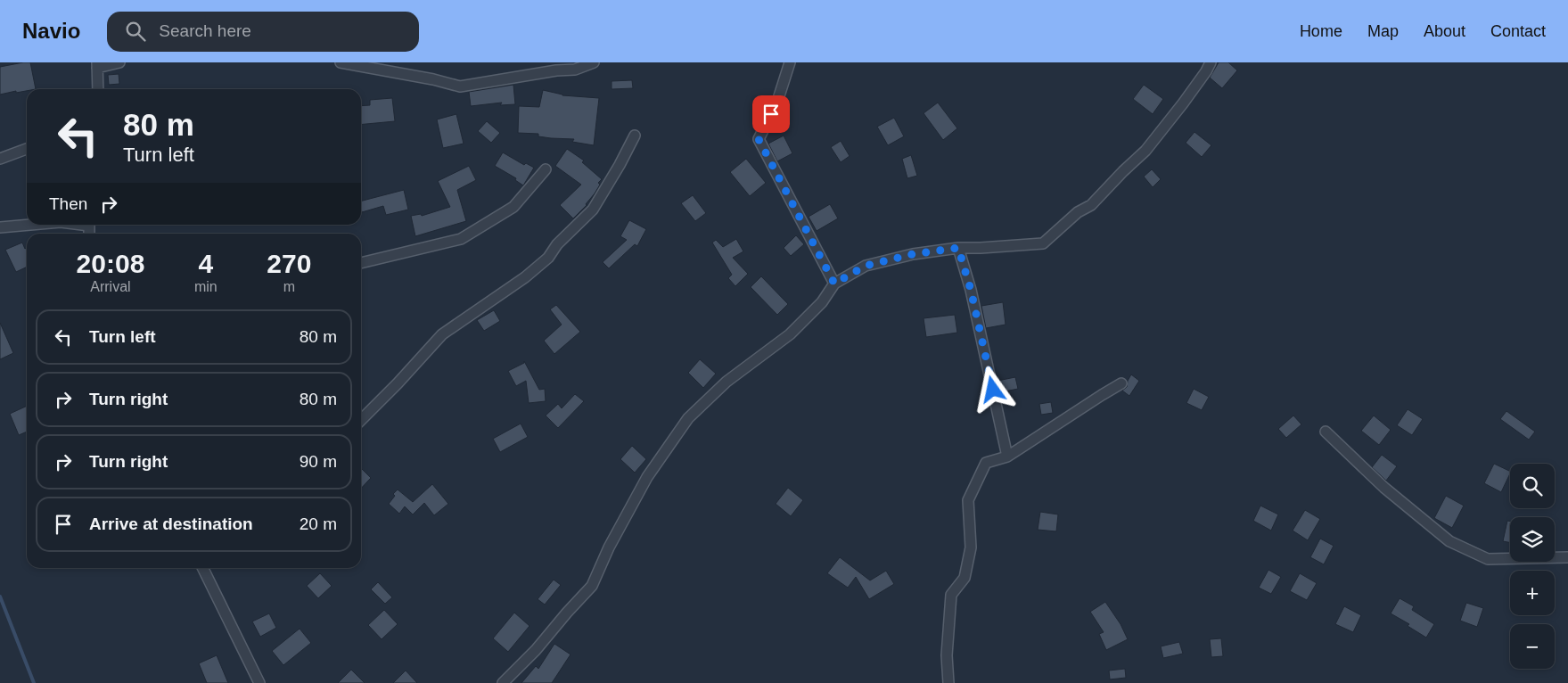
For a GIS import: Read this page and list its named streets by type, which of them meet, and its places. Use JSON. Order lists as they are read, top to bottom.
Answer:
{
  "page": {
    "header": "Navio",
    "search": "Search here",
    "nav": [
      "Home",
      "Map",
      "About",
      "Contact"
    ],
    "turn": ["80 m", "Turn left"],
    "then": "Then",
    "eta": [
      "20:08",
      "Arrival",
      "4",
      "min",
      "270",
      "m"
    ],
    "list": [
      {
        "name": "Turn left",
        "value": "80 m"
      },
      {
        "name": "Turn right",
        "value": "80 m"
      },
      {
        "name": "Turn right",
        "value": "90 m"
      },
      {
        "name": "Arrive at destination",
        "value": "20 m"
      }
    ],
    "map_buttons": ["+", "−"]
  }
}
